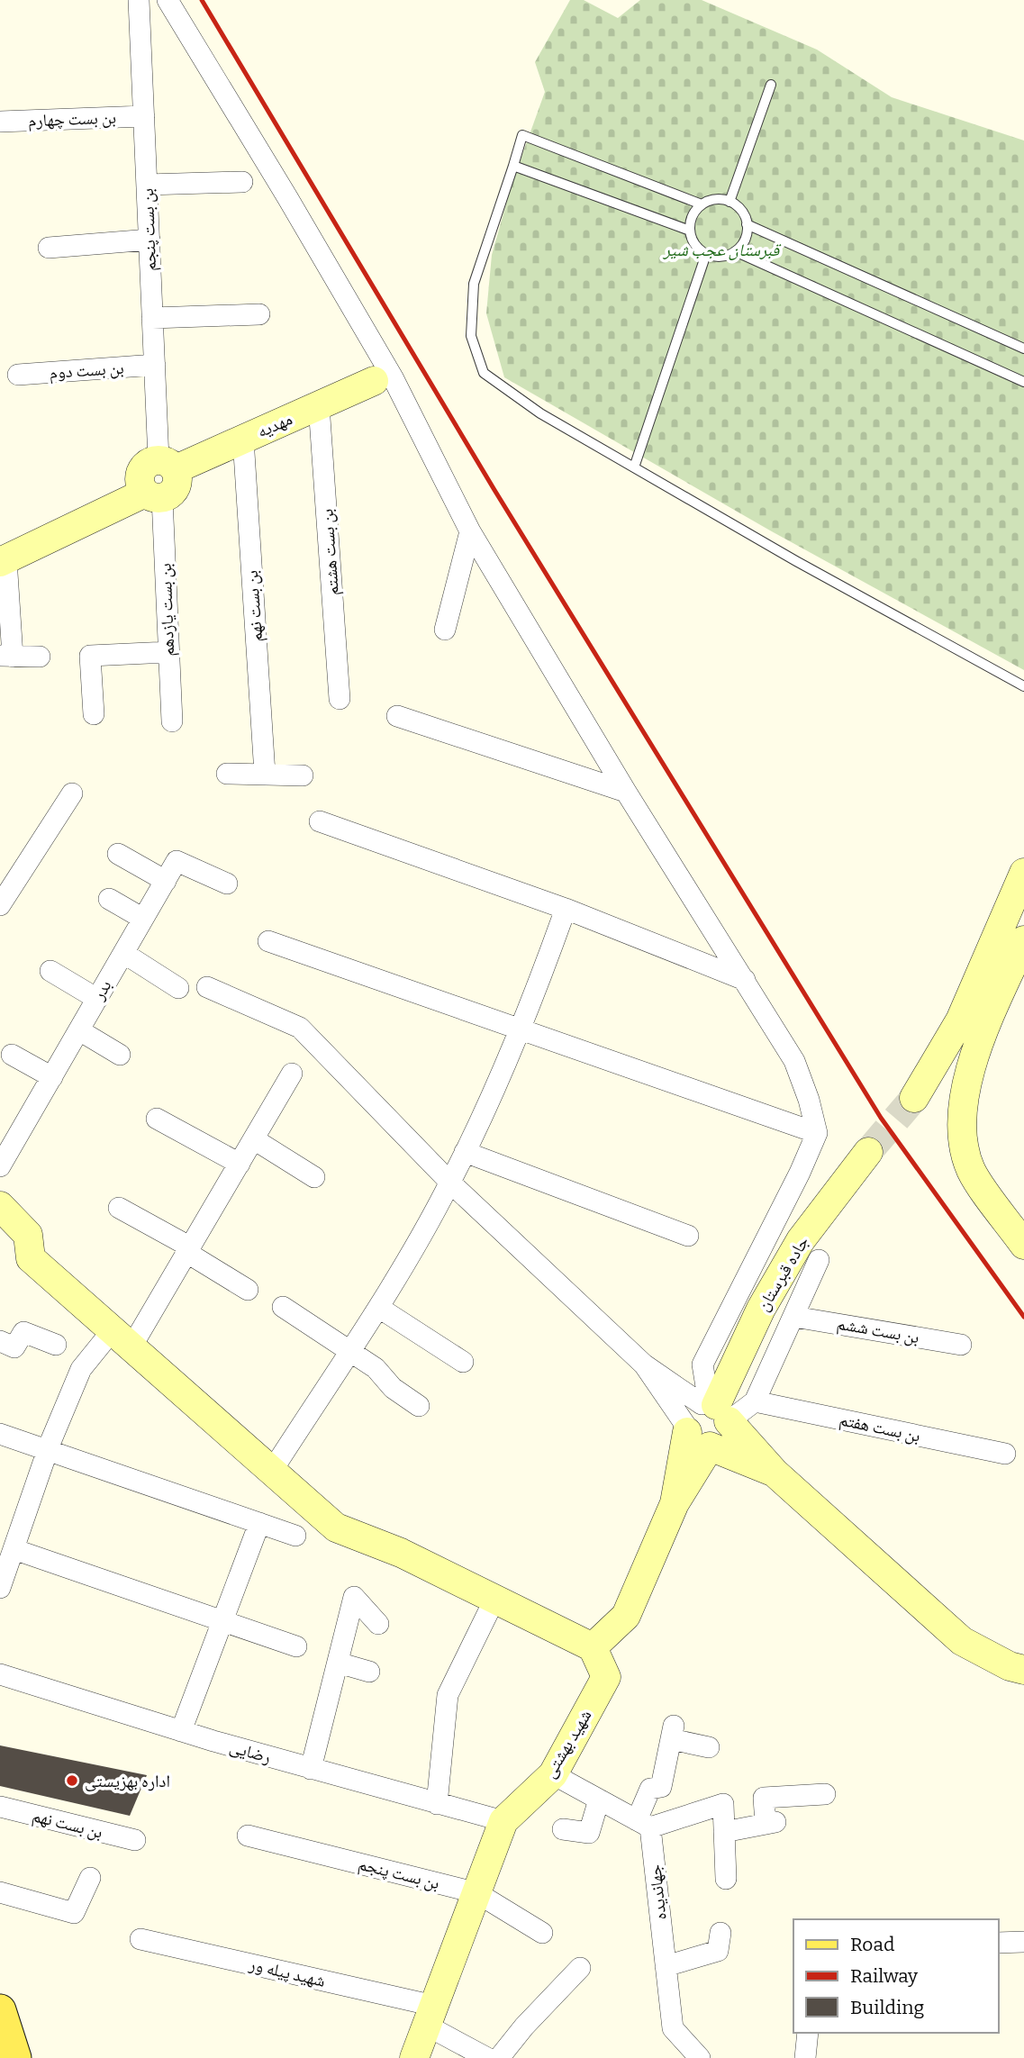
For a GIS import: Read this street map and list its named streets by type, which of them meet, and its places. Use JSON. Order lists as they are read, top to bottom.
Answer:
{
  "streets": {
    "street": [
      "بن بست چهارم",
      "بن بست پنجم",
      "بن بست دوم",
      "مهدیه",
      "بن بست هشتم",
      "بن بست نهم",
      "بن بست یازدهم",
      "بدر",
      "جاده قبرستان",
      "بن بست ششم",
      "بن بست هفتم",
      "شهید بهشتی",
      "رضایی",
      "جهاندیده",
      "شهید پیله ور"
    ]
  },
  "crossings": [
    ["بن بست چهارم", "بن بست پنجم"],
    ["بن بست پنجم", "بن بست دوم"],
    ["بن بست پنجم", "مهدیه"],
    ["بن بست پنجم", "شهید بهشتی"],
    ["مهدیه", "بن بست هشتم"],
    ["مهدیه", "بن بست نهم"],
    ["جاده قبرستان", "شهید بهشتی"],
    ["شهید بهشتی", "رضایی"],
    ["شهید بهشتی", "شهید پیله ور"]
  ],
  "parks": ["قبرستان عجب شیر"],
  "places": ["اداره بهزیستی"],
  "legend": ["Road", "Railway", "Building"]
}
